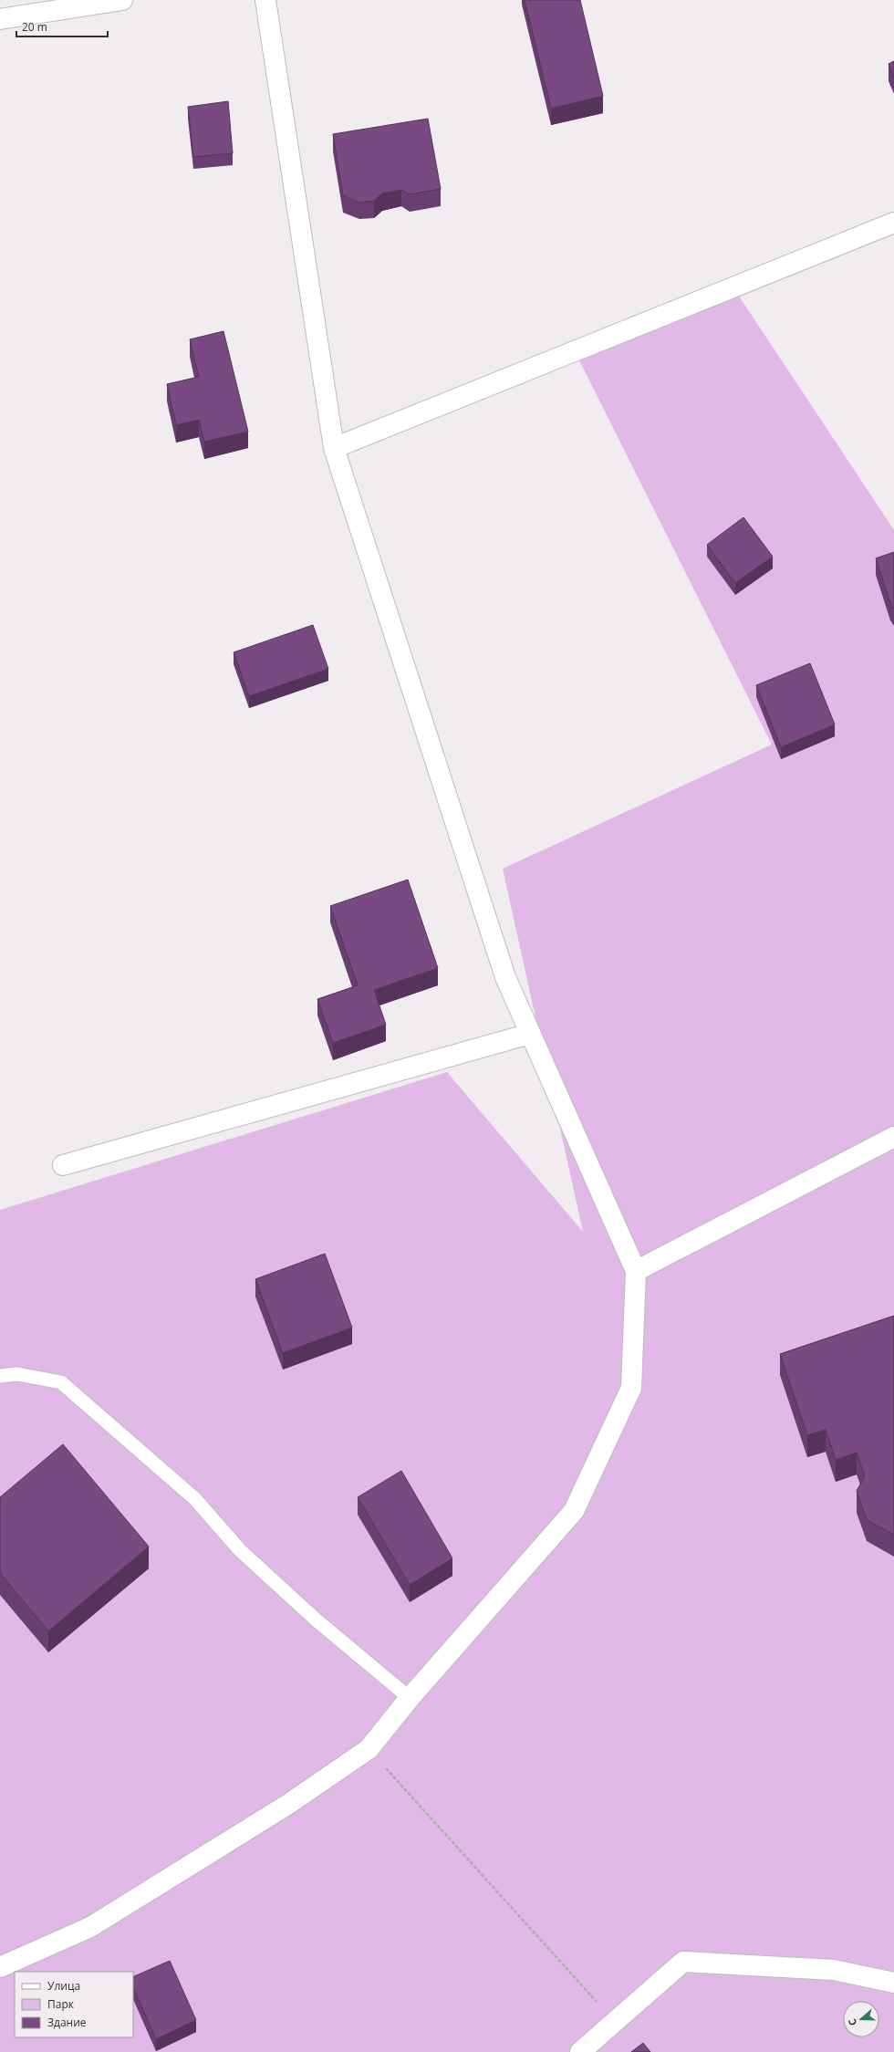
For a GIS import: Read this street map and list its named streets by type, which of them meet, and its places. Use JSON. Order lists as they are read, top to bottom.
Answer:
{
  "legend": ["Улица", "Парк", "Здание"],
  "scale_bar": "20 m",
  "north": "left"
}
